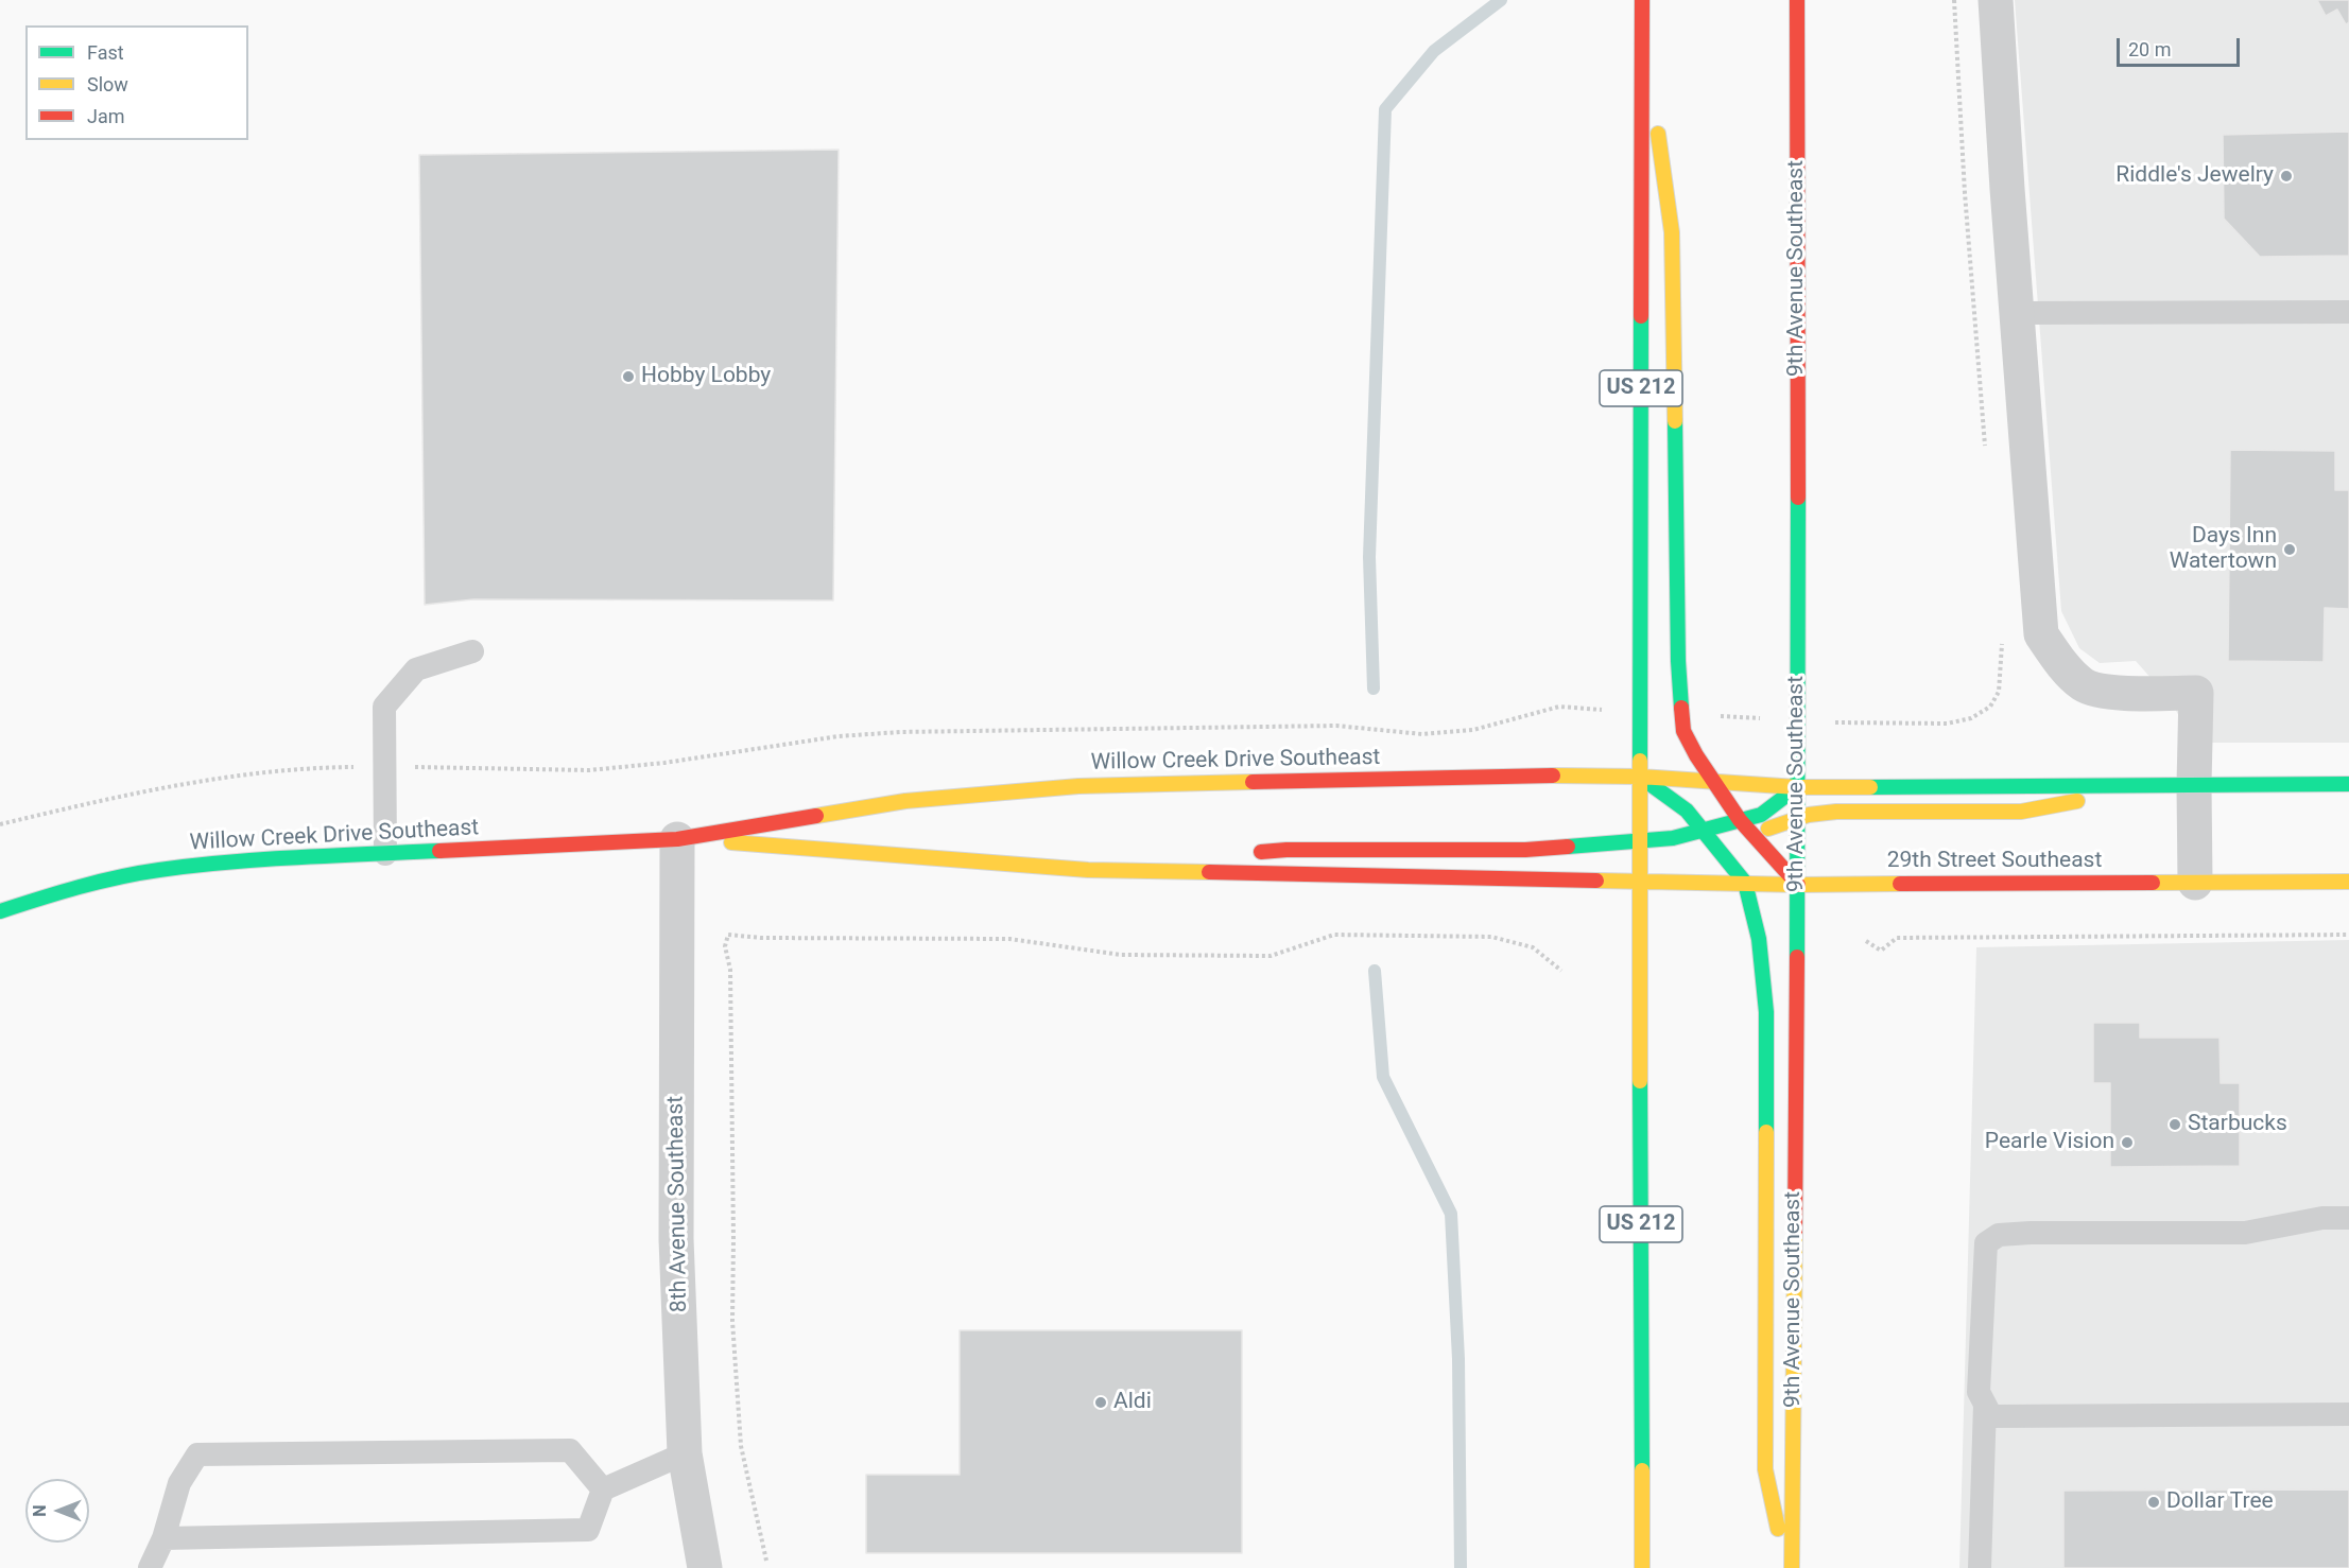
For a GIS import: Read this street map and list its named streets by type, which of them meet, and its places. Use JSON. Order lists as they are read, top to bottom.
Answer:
{
  "streets": {
    "main road": [
      "9th Avenue Southeast",
      "US 212",
      "Willow Creek Drive Southeast",
      "29th Street Southeast"
    ],
    "street": ["8th Avenue Southeast"]
  },
  "crossings": [
    ["9th Avenue Southeast", "Willow Creek Drive Southeast"],
    ["9th Avenue Southeast", "29th Street Southeast"],
    ["US 212", "Willow Creek Drive Southeast"],
    ["US 212", "29th Street Southeast"],
    ["Willow Creek Drive Southeast", "29th Street Southeast"],
    ["Willow Creek Drive Southeast", "8th Avenue Southeast"]
  ],
  "places": [
    "Riddle's Jewelry",
    "Hobby Lobby",
    "Days Inn Watertown",
    "Starbucks",
    "Pearle Vision",
    "Aldi",
    "Dollar Tree"
  ],
  "legend": ["Fast", "Slow", "Jam"],
  "scale_bar": "20 m",
  "north": "left"
}
